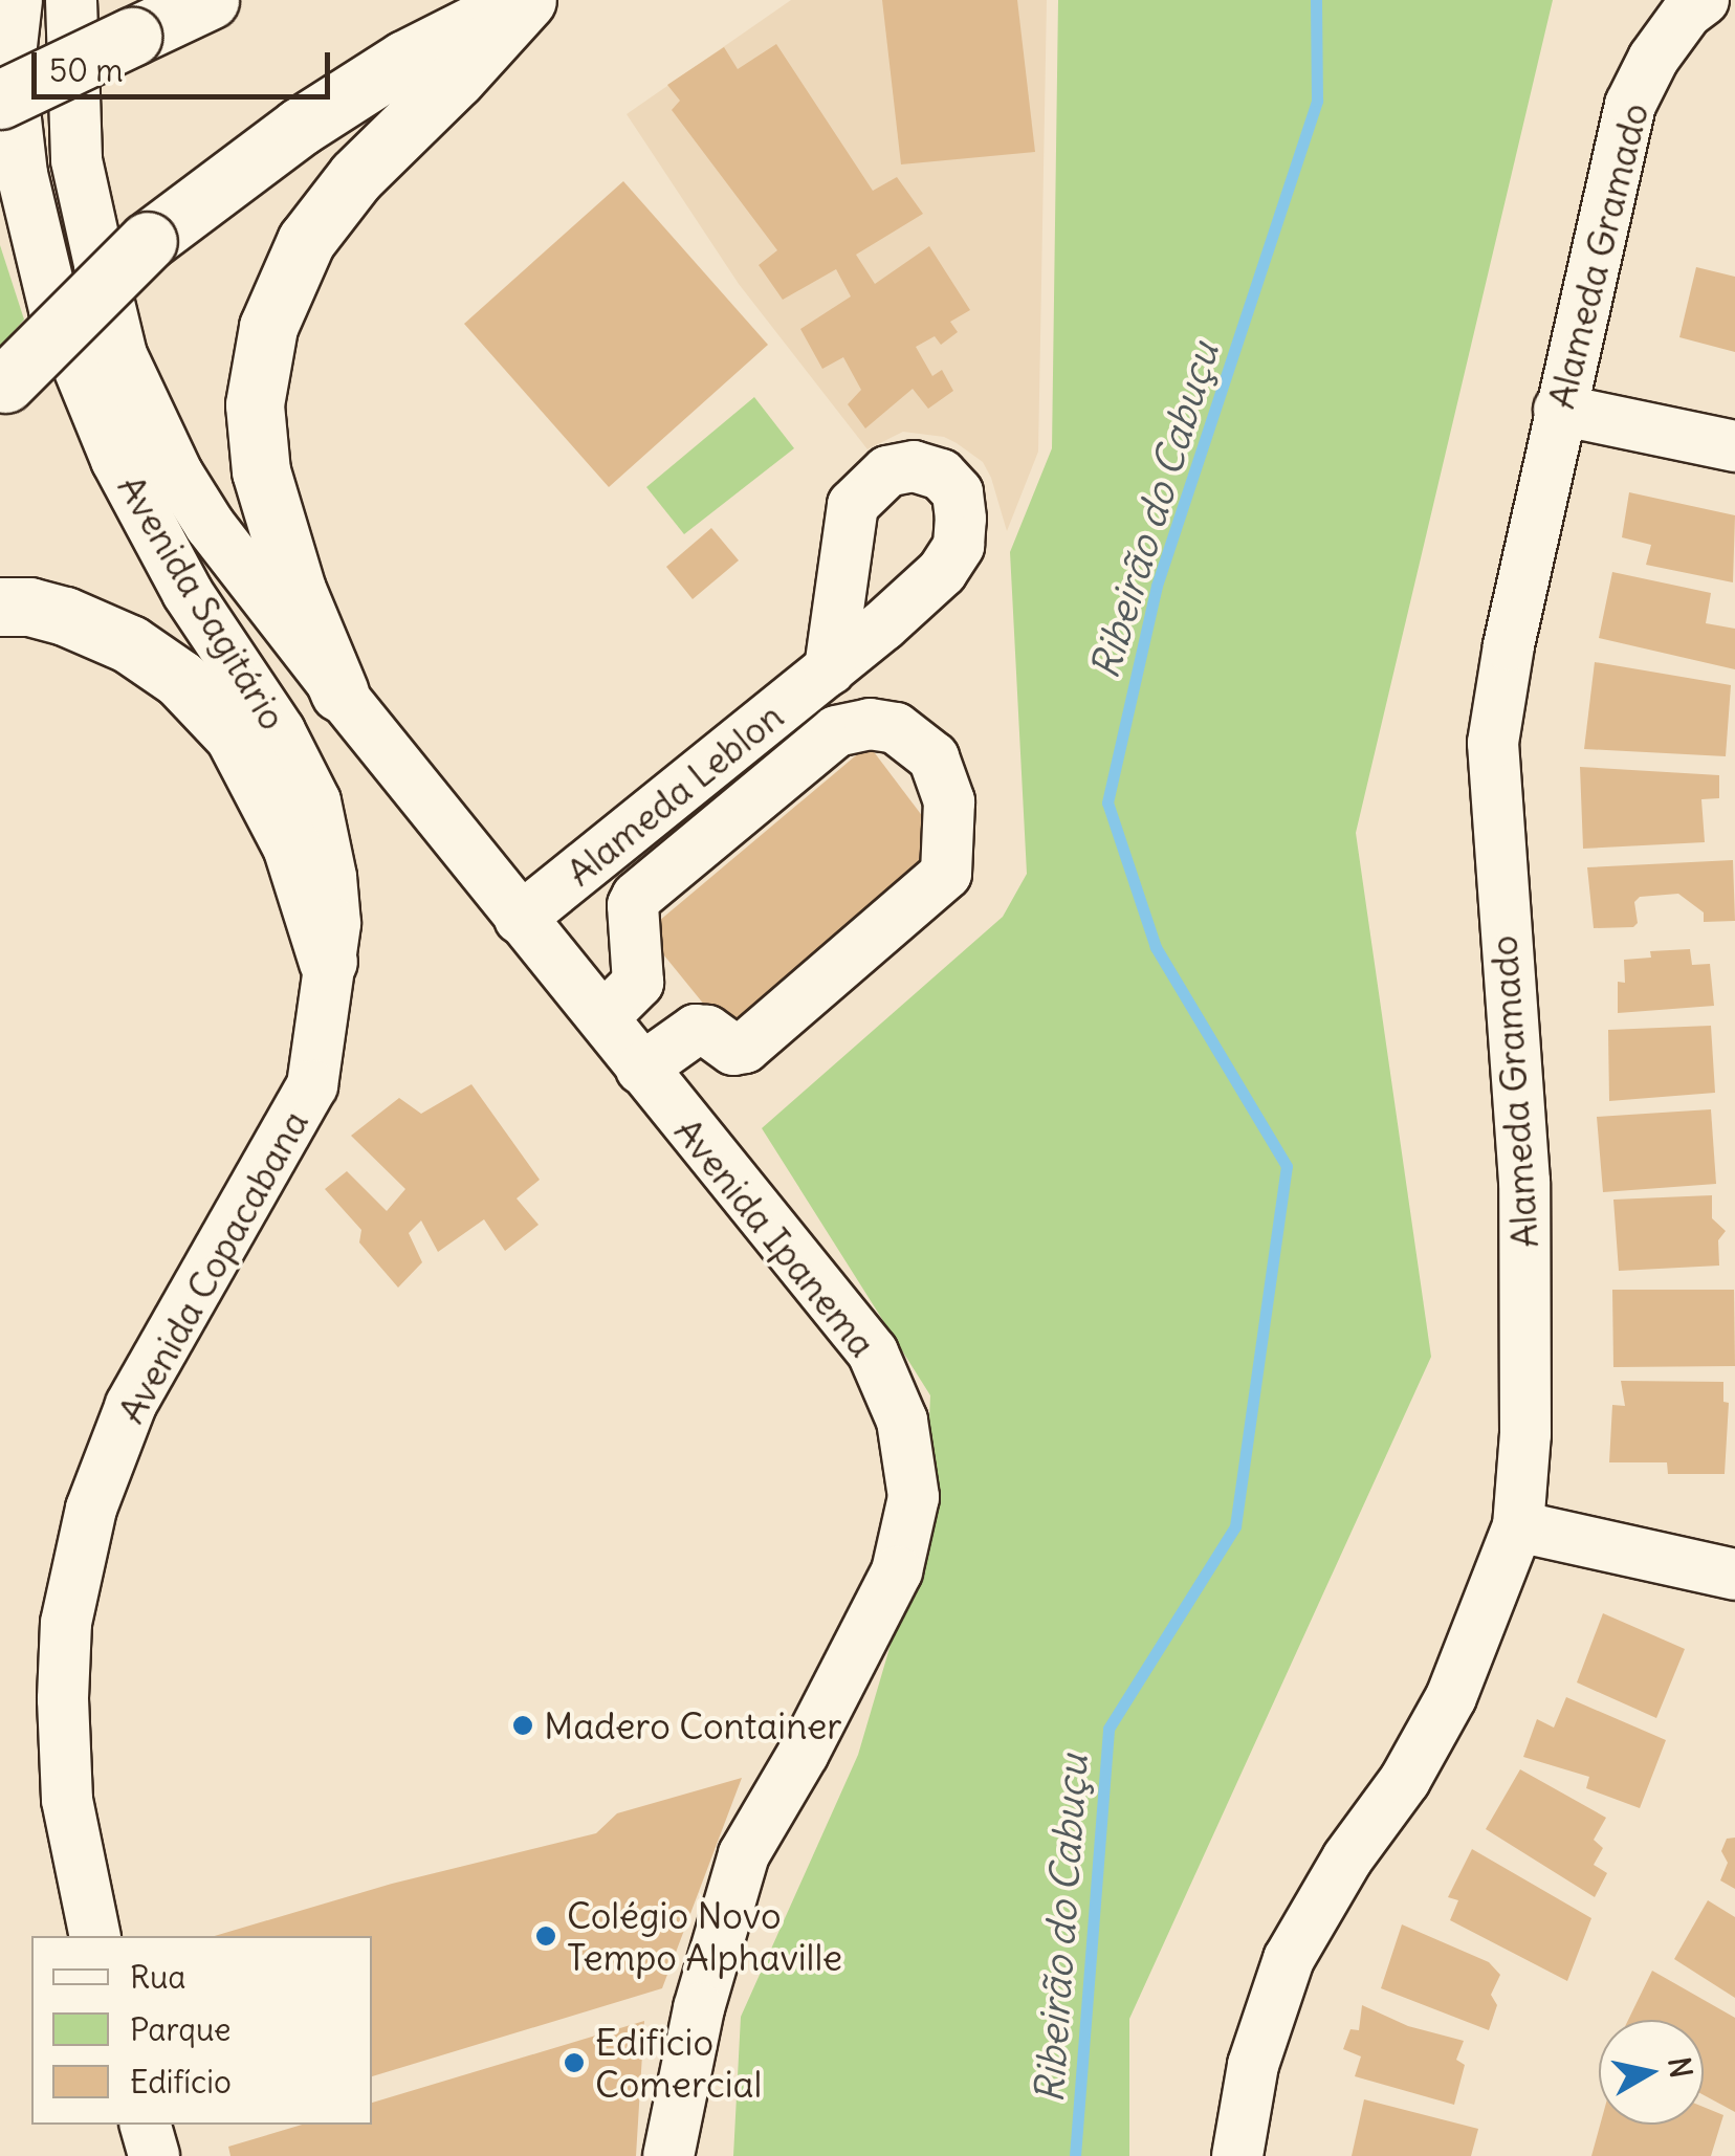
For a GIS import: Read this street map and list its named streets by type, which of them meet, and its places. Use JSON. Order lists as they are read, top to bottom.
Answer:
{
  "streets": {
    "street": [
      "Alameda Gramado",
      "Avenida Sagitário",
      "Alameda Leblon",
      "Avenida Ipanema",
      "Avenida Copacabana"
    ]
  },
  "crossings": [
    ["Avenida Sagitário", "Avenida Ipanema"],
    ["Avenida Sagitário", "Avenida Copacabana"],
    ["Alameda Leblon", "Avenida Ipanema"]
  ],
  "water": ["Ribeirão do Cabuçu"],
  "places": ["Madero Container", "Colégio Novo Tempo Alphaville", "Edificio Comercial"],
  "legend": ["Rua", "Parque", "Edifício"],
  "scale_bar": "50 m",
  "north": "right"
}
